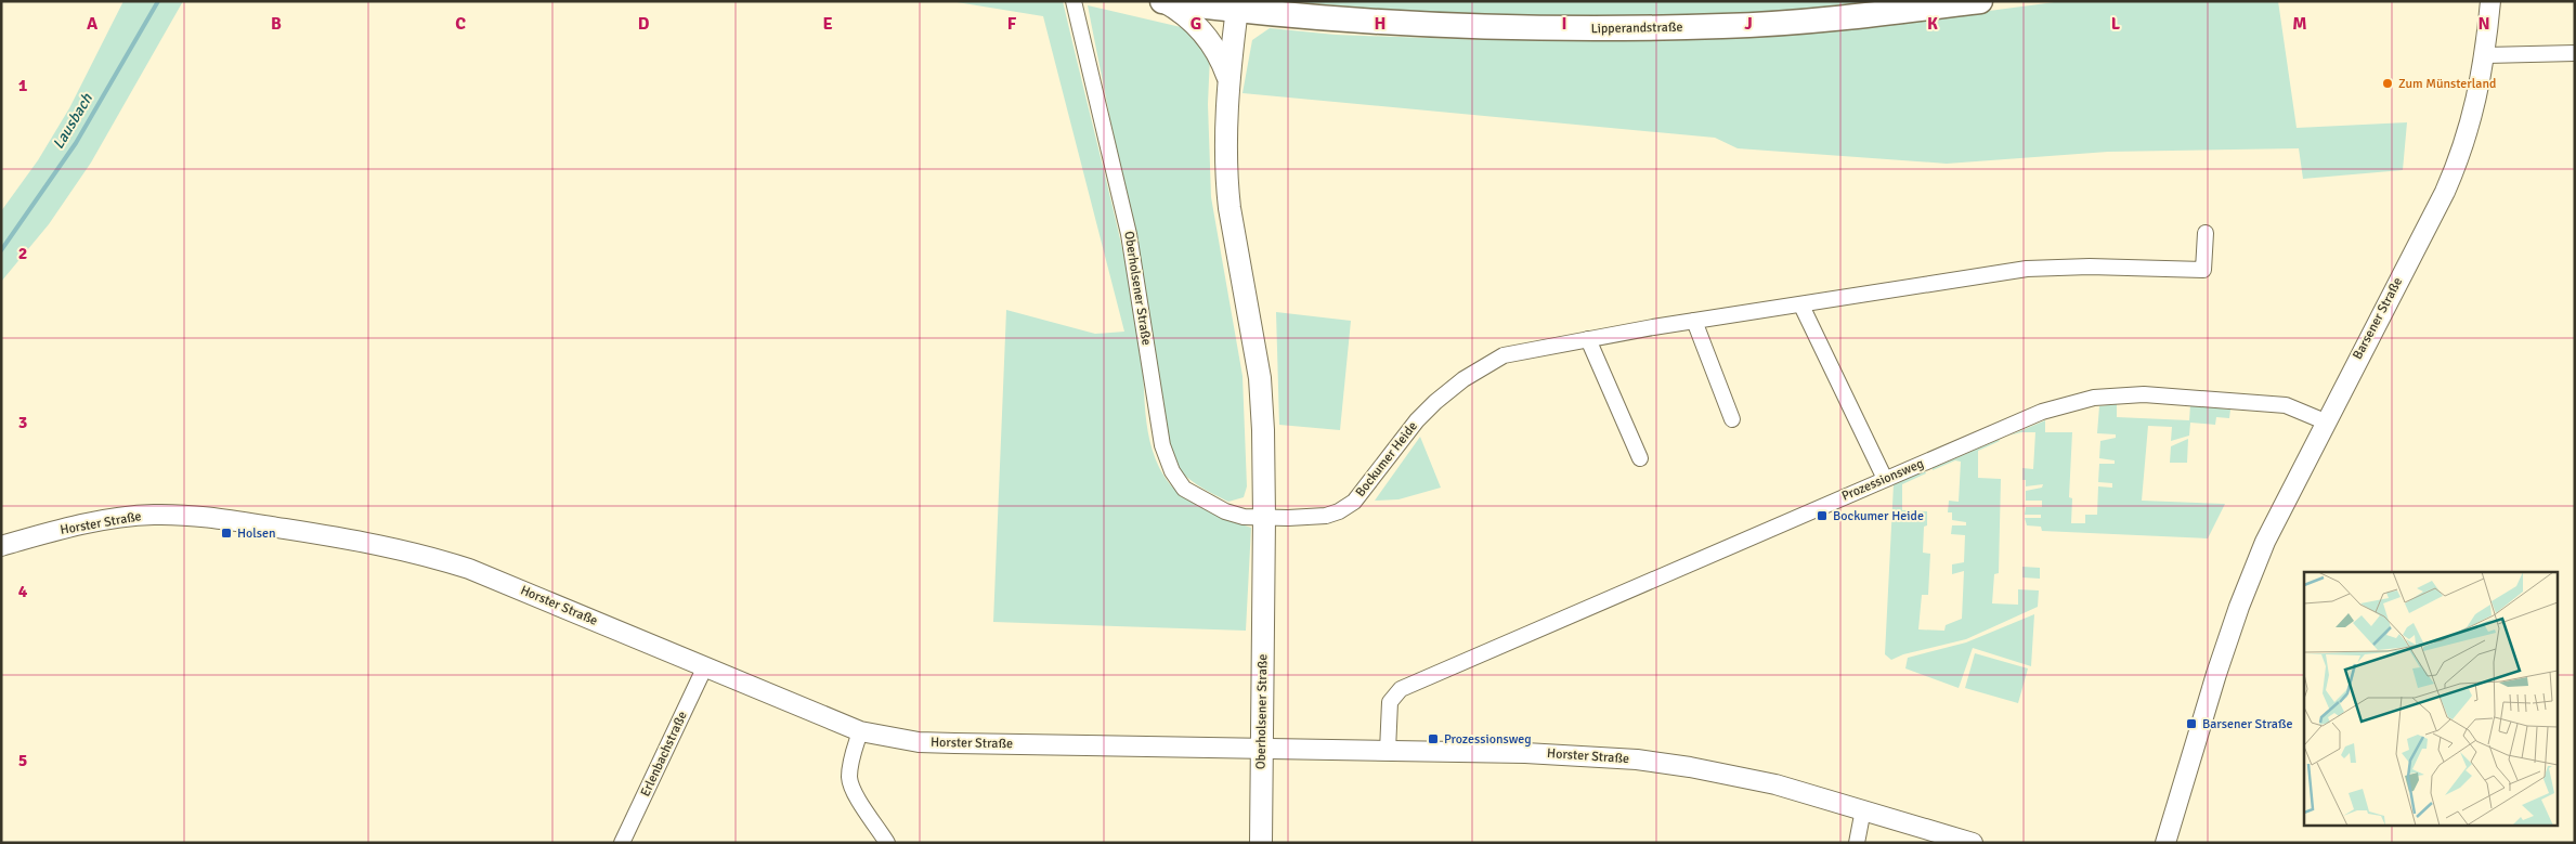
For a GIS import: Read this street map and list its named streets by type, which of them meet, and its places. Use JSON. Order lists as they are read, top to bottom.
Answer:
{
  "streets": {
    "main road": ["Lipperandstraße", "Oberholsener Straße"],
    "street": [
      "Barsener Straße",
      "Bockumer Heide",
      "Prozessionsweg",
      "Horster Straße",
      "Erlenbachstraße"
    ]
  },
  "crossings": [
    ["Lipperandstraße", "Oberholsener Straße"],
    ["Oberholsener Straße", "Bockumer Heide"],
    ["Oberholsener Straße", "Horster Straße"],
    ["Barsener Straße", "Prozessionsweg"],
    ["Prozessionsweg", "Horster Straße"],
    ["Horster Straße", "Erlenbachstraße"]
  ],
  "water": ["Lausbach"],
  "places": {
    "other": ["Zum Münsterland"],
    "transit": [
      "Bockumer Heide",
      "Holsen",
      "Barsener Straße",
      "Prozessionsweg"
    ]
  },
  "grid": {
    "columns": [
      "A",
      "B",
      "C",
      "D",
      "E",
      "F",
      "G",
      "H",
      "I",
      "J",
      "K",
      "L",
      "M",
      "N"
    ],
    "rows": [
      "1",
      "2",
      "3",
      "4",
      "5"
    ]
  }
}
